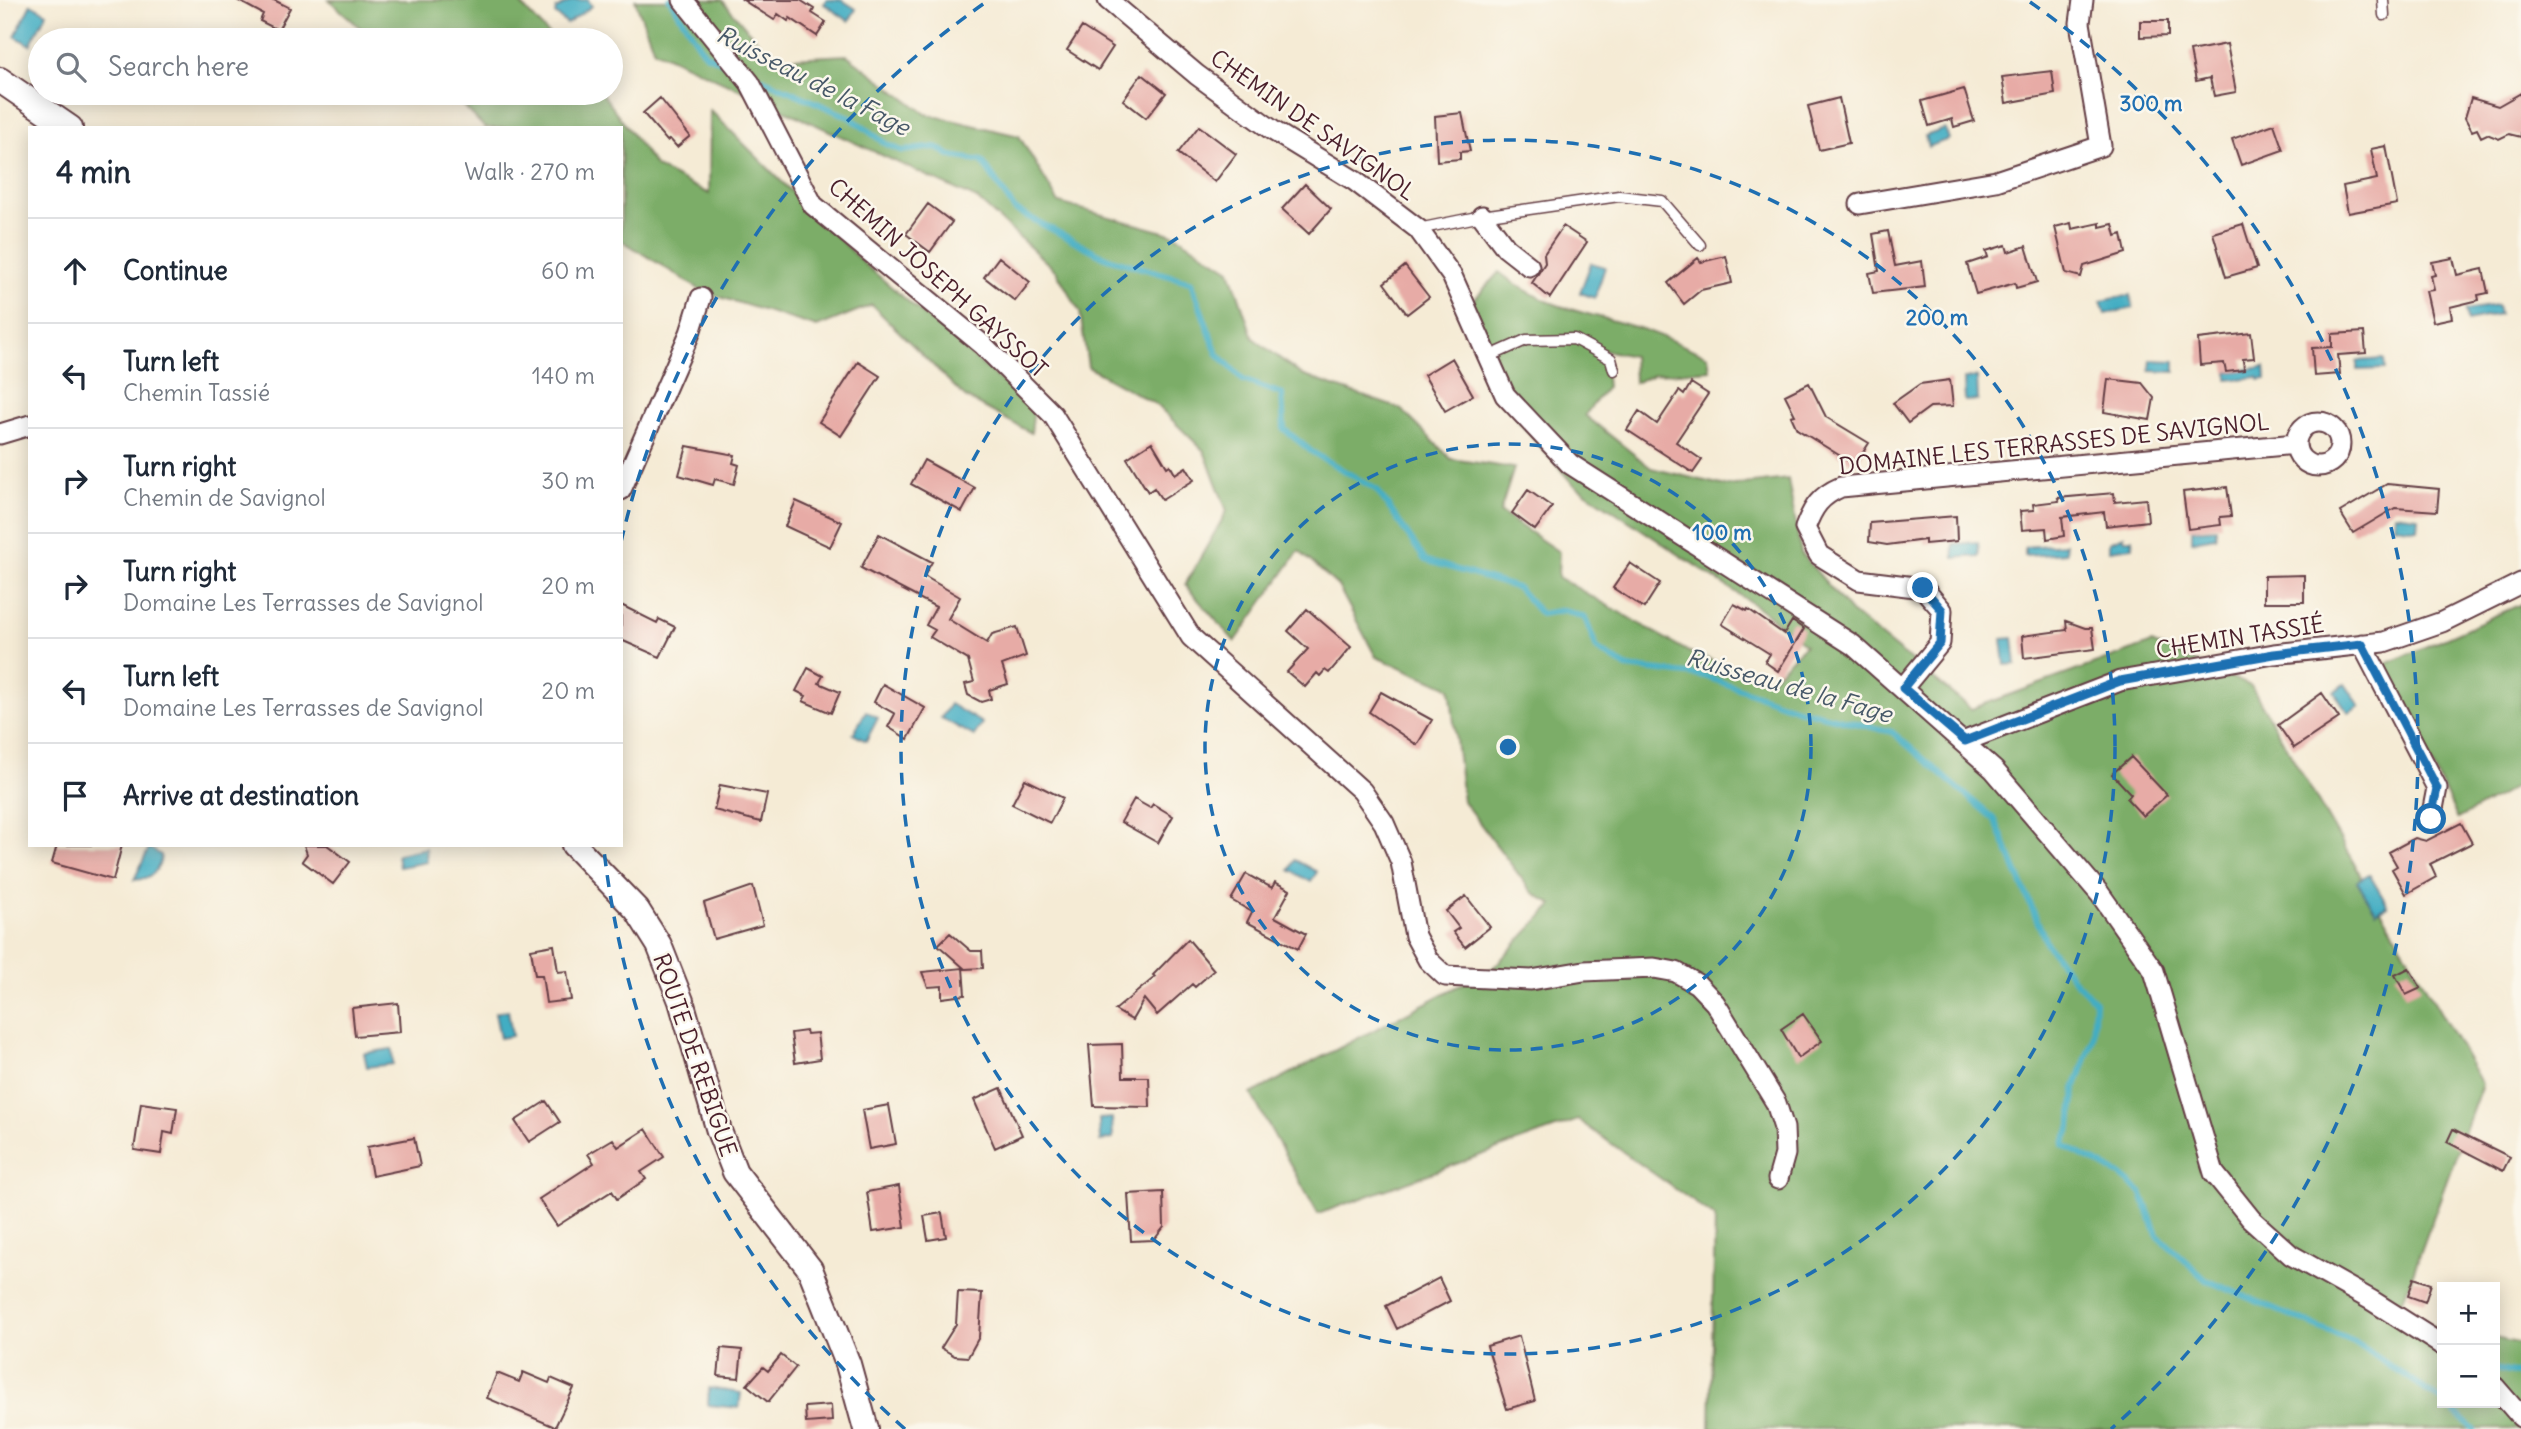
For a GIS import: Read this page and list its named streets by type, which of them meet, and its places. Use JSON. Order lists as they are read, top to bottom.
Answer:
{
  "streets": {
    "street": [
      "CHEMIN DE SAVIGNOL",
      "CHEMIN JOSEPH GAYSSOT",
      "DOMAINE LES TERRASSES DE SAVIGNOL",
      "CHEMIN TASSIÉ",
      "ROUTE DE REBIGUE"
    ]
  },
  "crossings": [
    ["CHEMIN DE SAVIGNOL", "DOMAINE LES TERRASSES DE SAVIGNOL"],
    ["CHEMIN DE SAVIGNOL", "CHEMIN TASSIÉ"]
  ],
  "water": ["Ruisseau de la Fage"],
  "page": {
    "search": "Search here",
    "heading": ["4 min", "Walk · 270 m"],
    "list": [
      ["Continue", "60 m"],
      ["Turn left", "Chemin Tassié", "140 m"],
      ["Turn right", "Chemin de Savignol", "30 m"],
      ["Turn right", "Domaine Les Terrasses de Savignol", "20 m"],
      ["Turn left", "Domaine Les Terrasses de Savignol", "20 m"],
      "Arrive at destination"
    ],
    "map_buttons": ["+", "−"]
  },
  "rings": ["300 m", "200 m", "100 m"]
}
